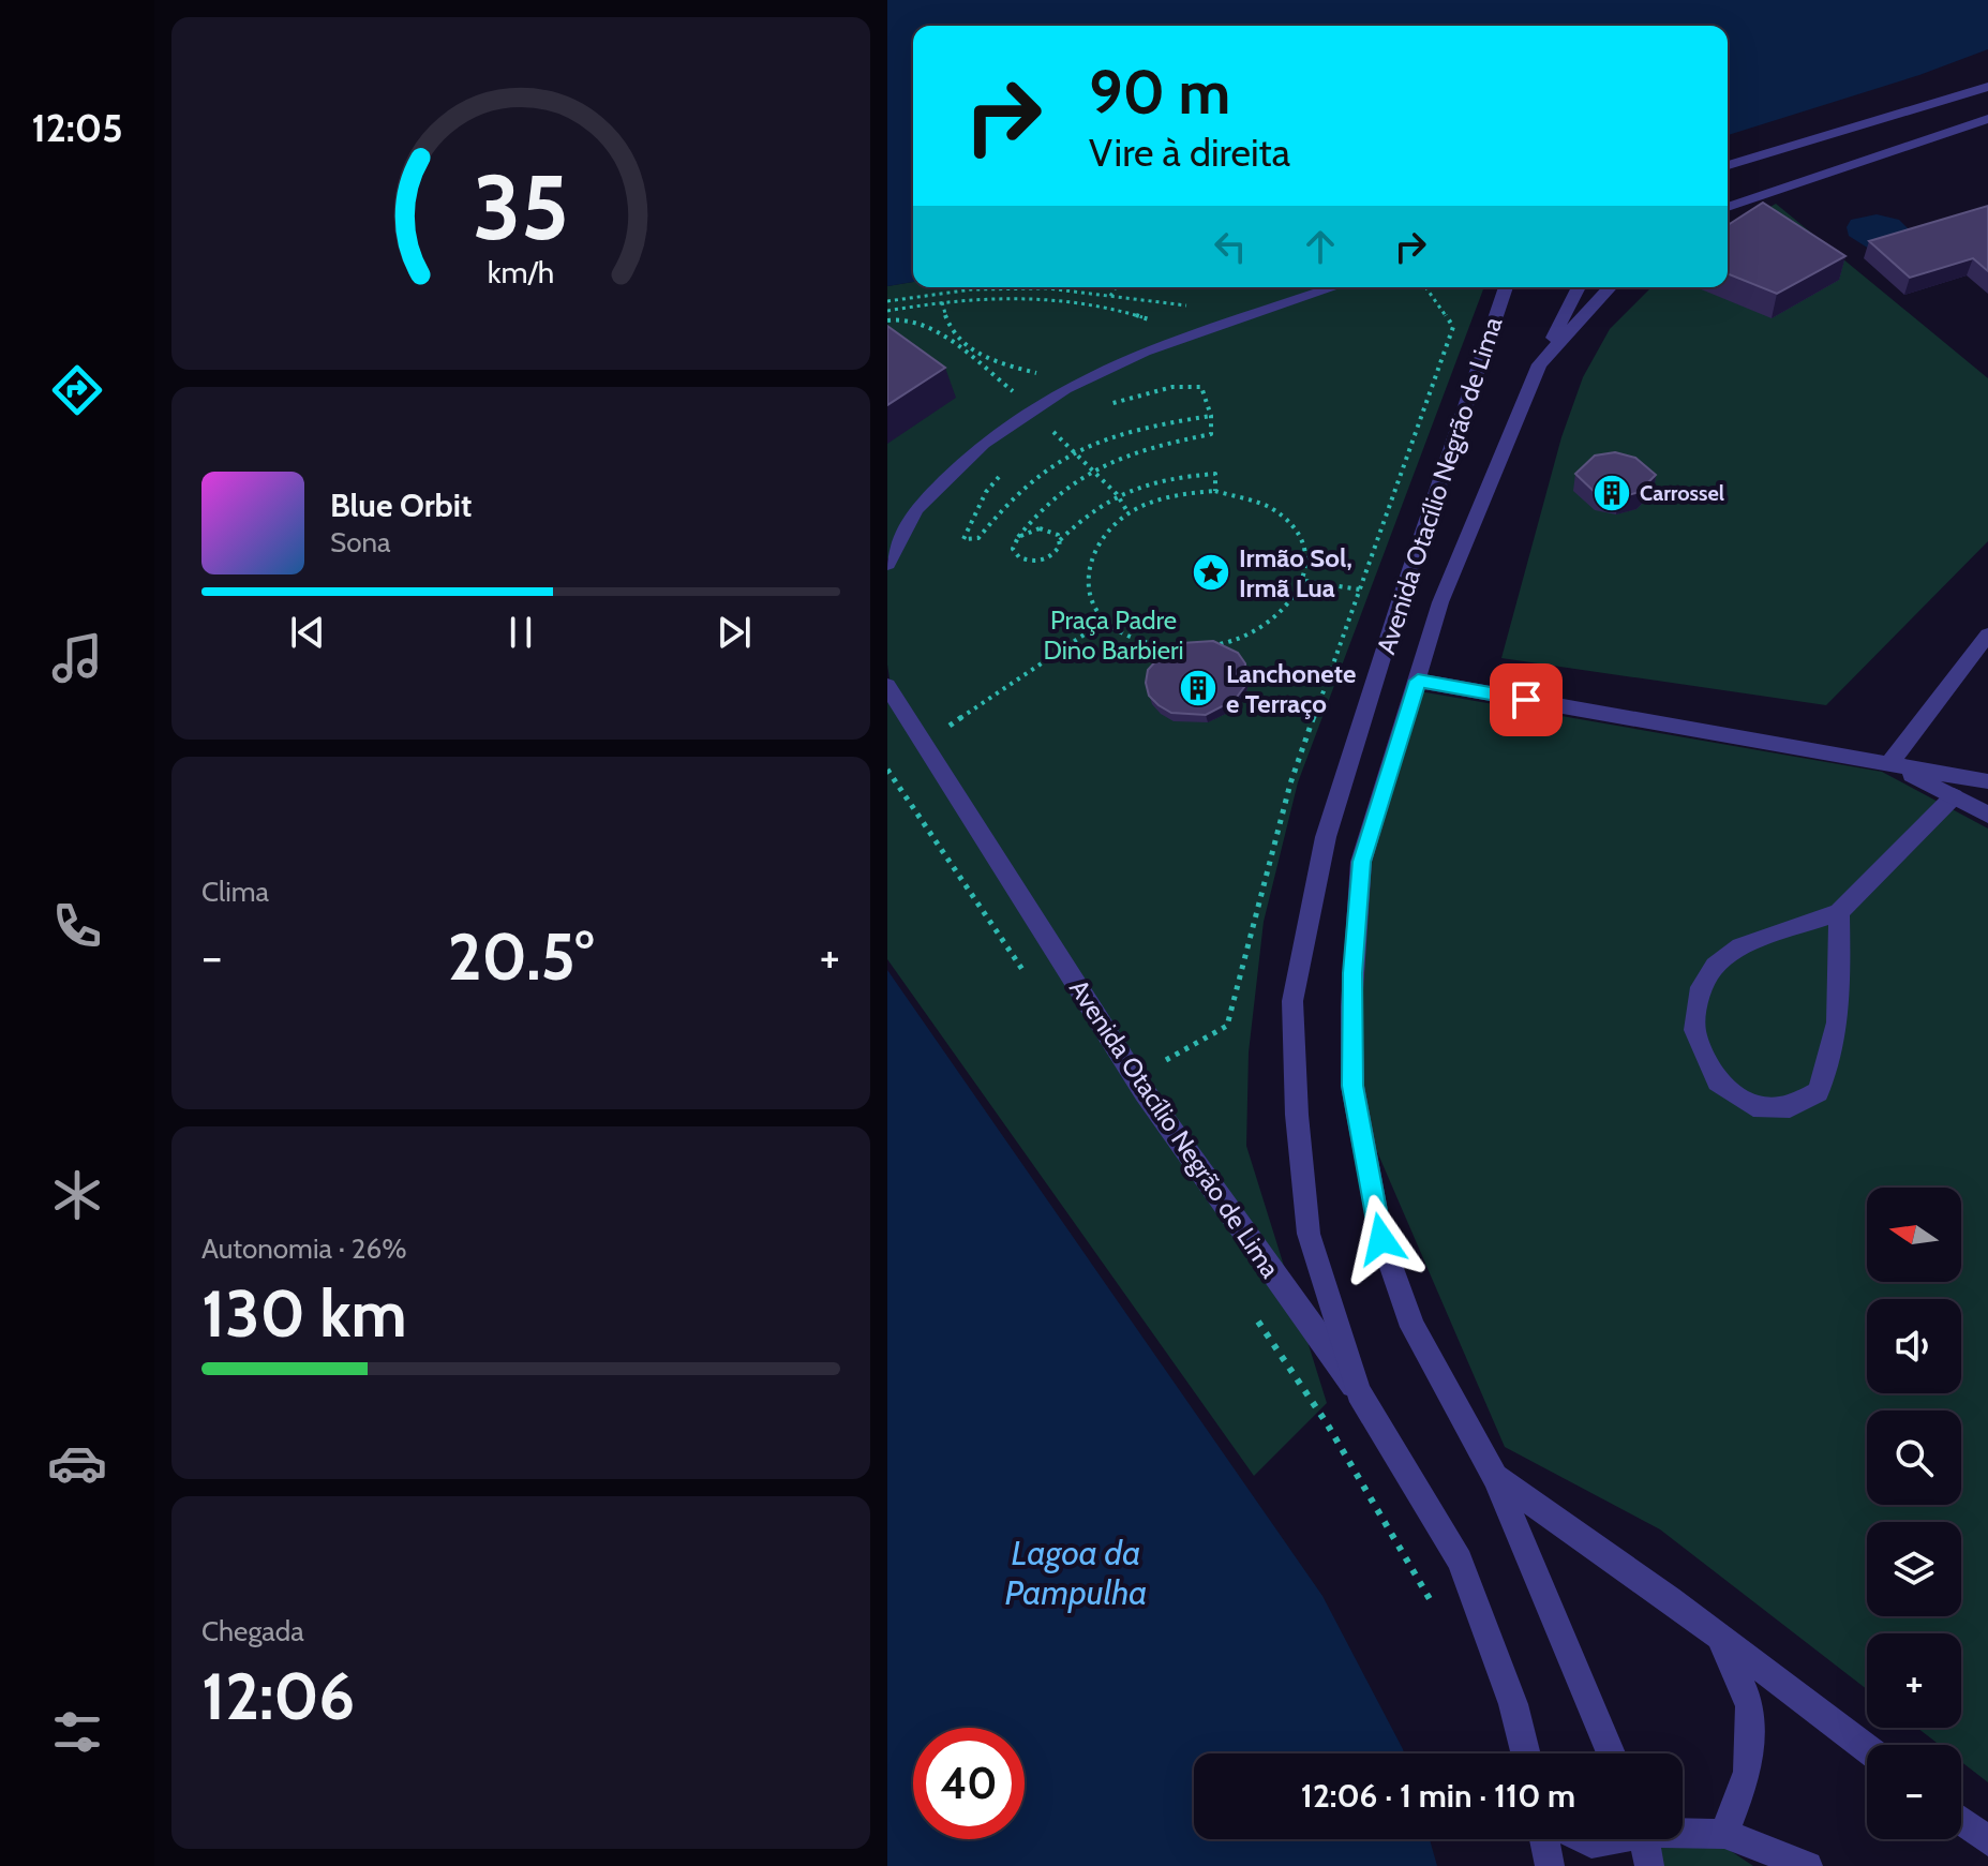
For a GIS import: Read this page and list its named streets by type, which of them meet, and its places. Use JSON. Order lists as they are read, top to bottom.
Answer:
{
  "streets": {
    "street": ["Avenida Otacílio Negrão de Lima"]
  },
  "water": ["Lagoa da Pampulha"],
  "parks": ["Praça Padre Dino Barbieri"],
  "places": {
    "building": ["Carrossel", "Lanchonete e Terraço"],
    "place": ["Irmão Sol, Irmã Lua"]
  },
  "north": "left",
  "page": {
    "tabs": "12:05",
    "turn": ["90 m", "Vire à direita"],
    "song": ["Blue Orbit", "Sona"],
    "tile": [
      "Clima",
      ["Autonomia · 26%", "130 km"],
      ["Chegada", "12:06"]
    ],
    "heat": ["−", "20.5°", "+"],
    "map_buttons": ["+", "−"],
    "limit": "40",
    "trip": "12:06 · 1 min · 110 m",
    "gauge": ["35", "km/h"]
  }
}
